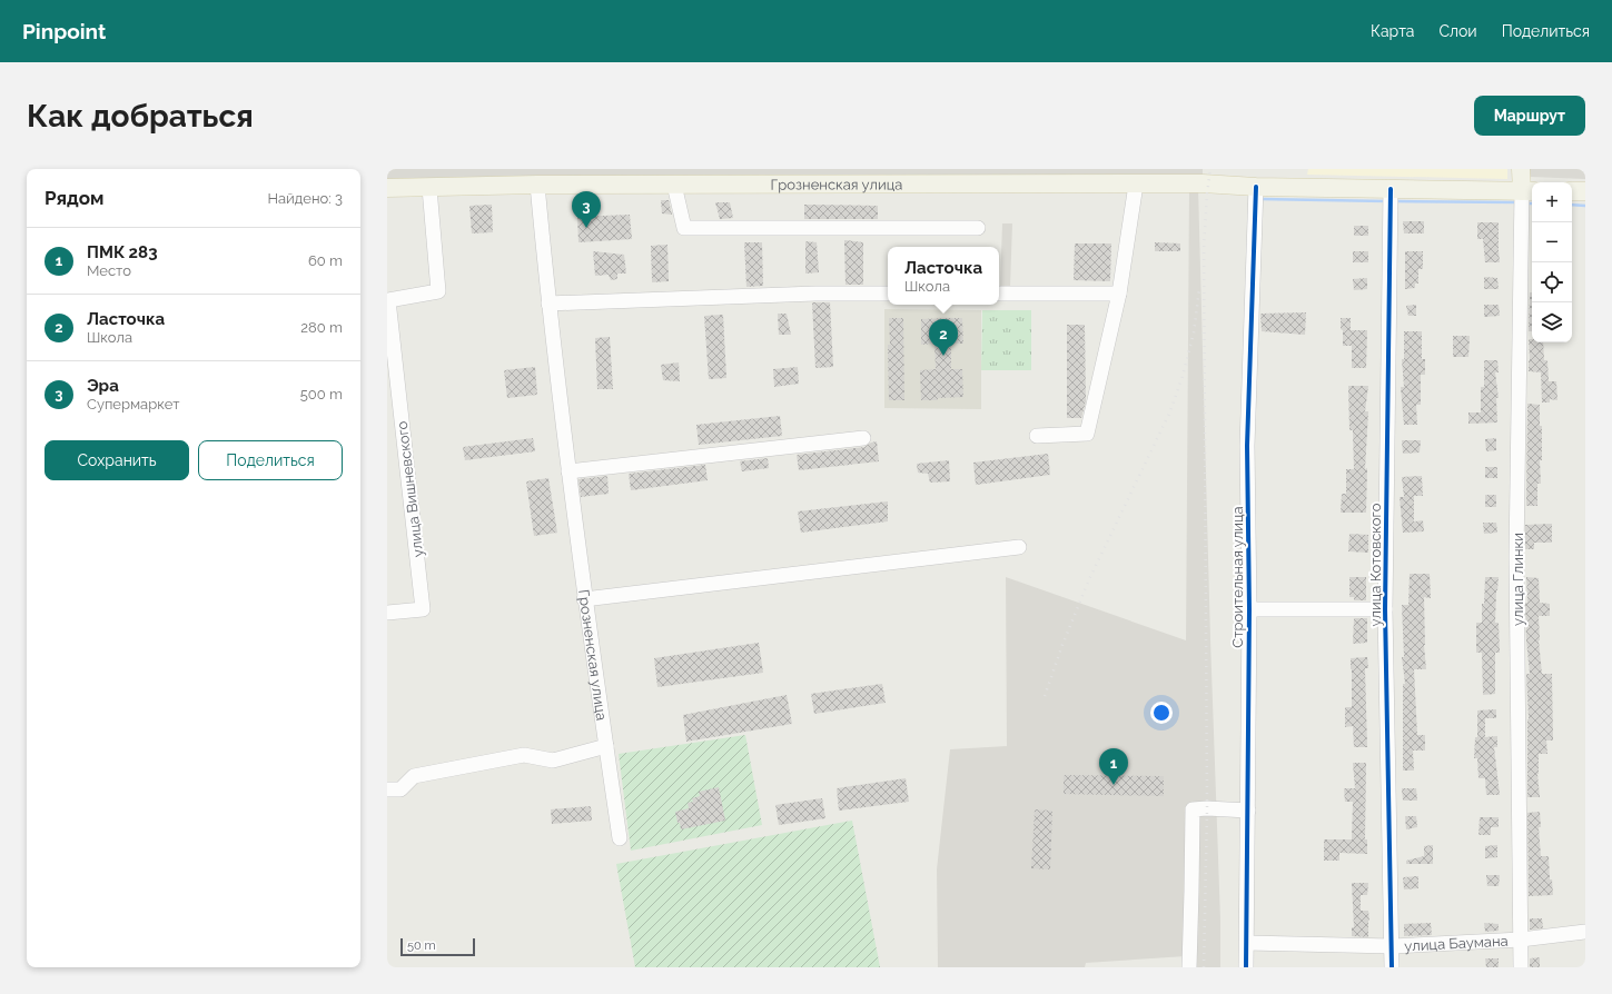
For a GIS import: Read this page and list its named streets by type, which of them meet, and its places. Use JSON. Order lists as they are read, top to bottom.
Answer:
{
  "streets": {
    "main road": ["Грозненская улица"],
    "street": [
      "улица Вишневского",
      "улица Котовского",
      "Строительная улица",
      "улица Глинки",
      "улица Баумана"
    ]
  },
  "crossings": [
    ["Грозненская улица", "улица Вишневского"],
    ["Грозненская улица", "улица Котовского"],
    ["Грозненская улица", "Строительная улица"],
    ["Грозненская улица", "улица Глинки"],
    ["улица Котовского", "улица Баумана"],
    ["Строительная улица", "улица Баумана"],
    ["улица Глинки", "улица Баумана"]
  ],
  "scale_bar": "50 m",
  "page": {
    "header": "Pinpoint",
    "nav": ["Карта", "Слои", "Поделиться"],
    "buttons": [
      "Маршрут",
      ["Сохранить", "Поделиться"]
    ],
    "title": "Как добраться",
    "heading": ["Рядом", "Найдено: 3"],
    "map_buttons": ["+", "−"],
    "pins": ["3", "2", "1"],
    "list": [
      {
        "mark": "1",
        "name": "ПМК 283",
        "note": "Место",
        "value": "60 m"
      },
      {
        "mark": "2",
        "name": "Ласточка",
        "note": "Школа",
        "value": "280 m"
      },
      {
        "mark": "3",
        "name": "Эра",
        "note": "Супермаркет",
        "value": "500 m"
      }
    ],
    "popup": ["Ласточка", "Школа"],
    "scale": "50 m"
  }
}
